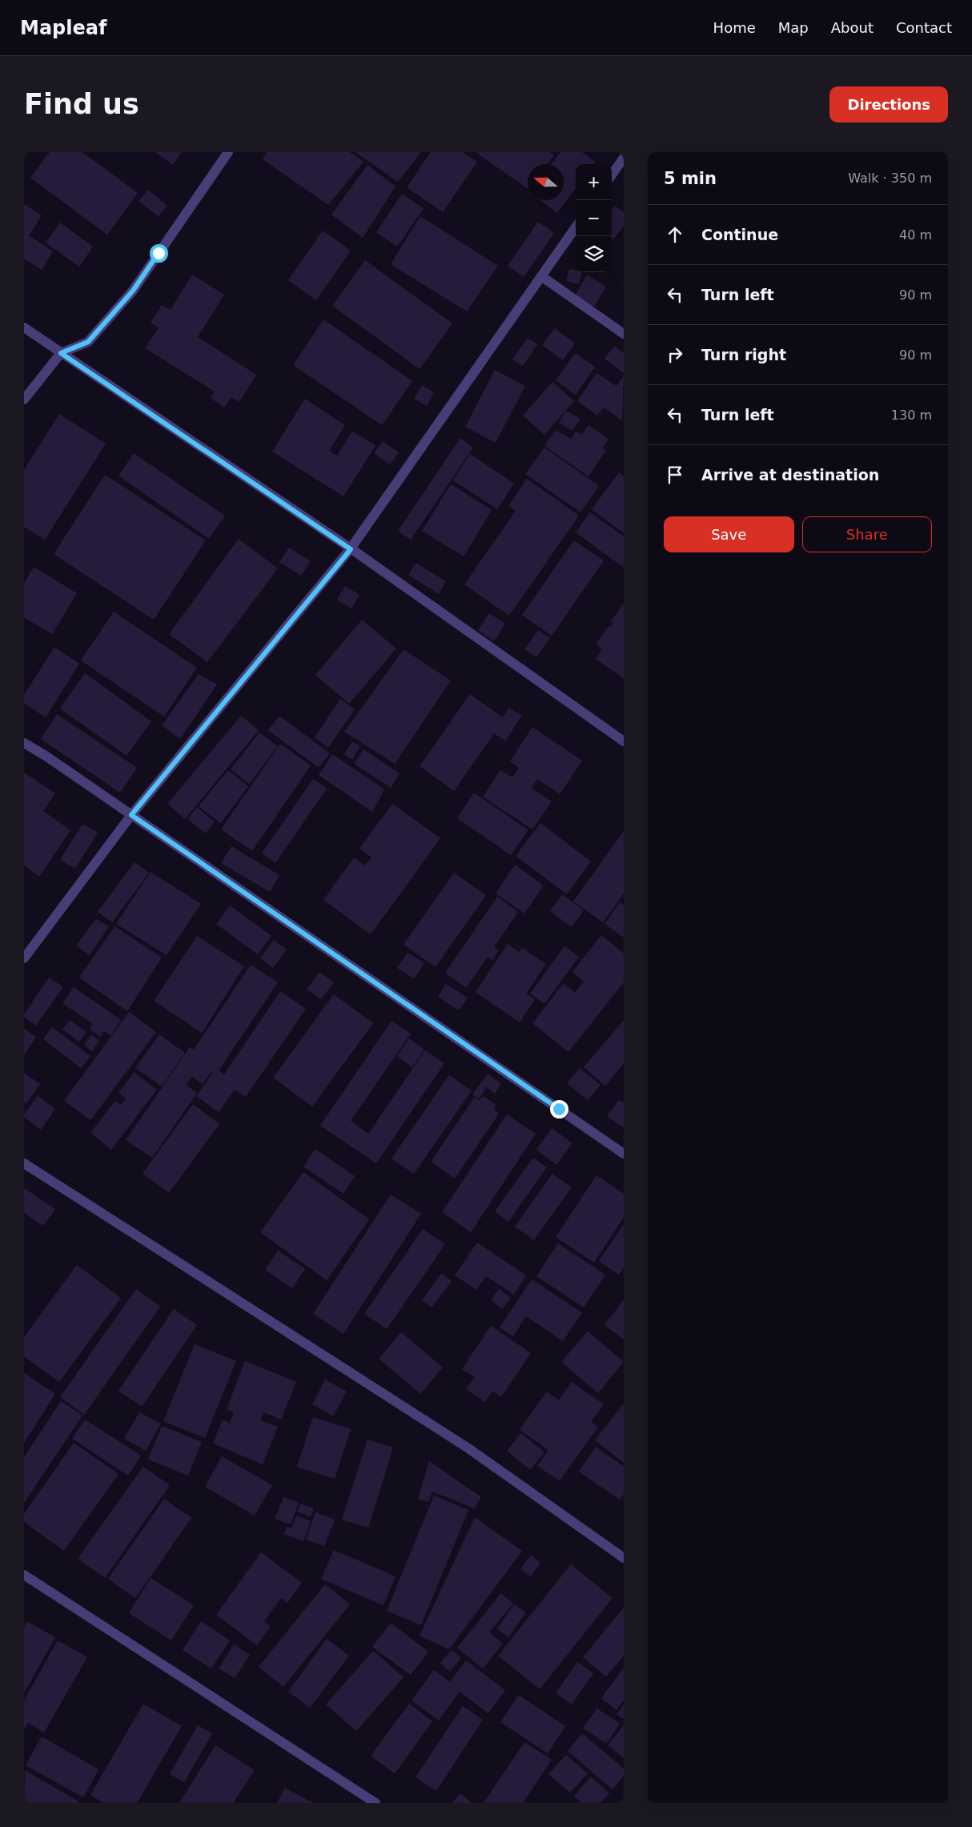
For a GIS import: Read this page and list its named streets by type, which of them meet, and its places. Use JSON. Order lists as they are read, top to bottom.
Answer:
{
  "north": "left",
  "page": {
    "header": "Mapleaf",
    "nav": [
      "Home",
      "Map",
      "About",
      "Contact"
    ],
    "buttons": [
      "Directions",
      ["Save", "Share"]
    ],
    "title": "Find us",
    "heading": ["5 min", "Walk · 350 m"],
    "map_buttons": ["+", "−"],
    "list": [
      ["Continue", "40 m"],
      ["Turn left", "90 m"],
      ["Turn right", "90 m"],
      ["Turn left", "130 m"],
      "Arrive at destination"
    ]
  }
}
